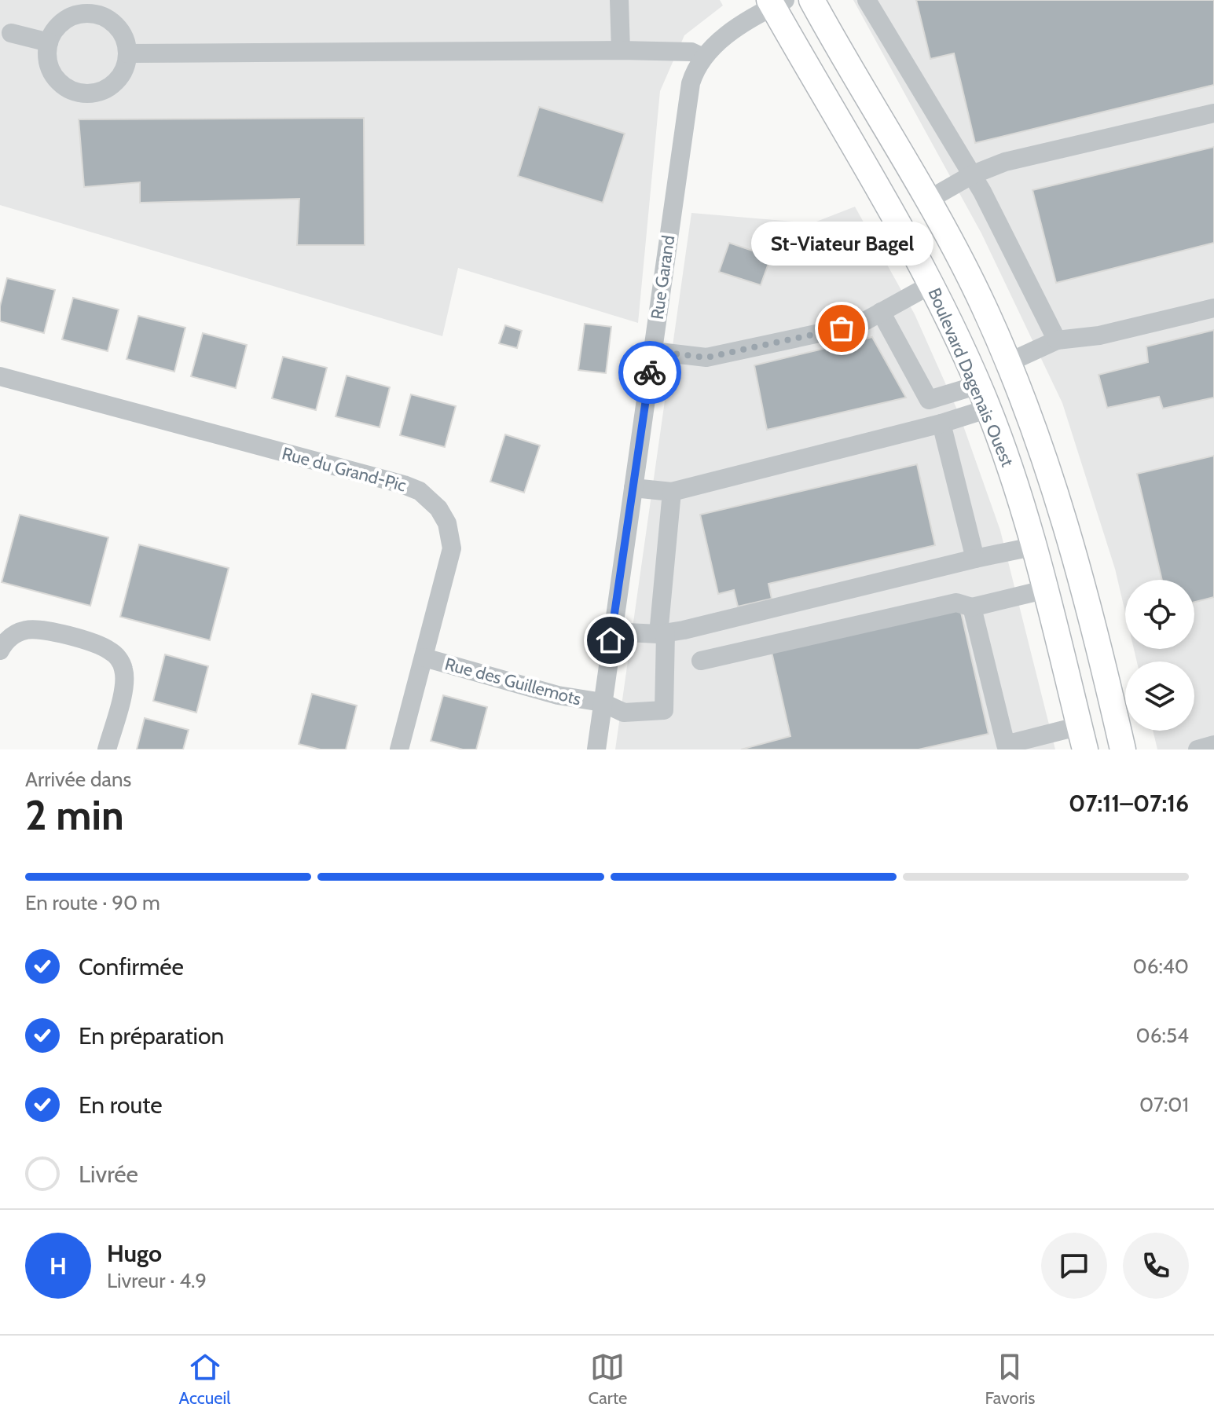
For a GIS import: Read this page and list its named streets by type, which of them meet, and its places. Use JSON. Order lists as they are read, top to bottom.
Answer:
{
  "streets": {
    "main road": ["Boulevard Dagenais Ouest"],
    "street": ["Rue Garand", "Rue du Grand-Pic", "Rue des Guillemots"]
  },
  "crossings": [
    ["Rue Garand", "Boulevard Dagenais Ouest"],
    ["Rue Garand", "Rue des Guillemots"],
    ["Rue du Grand-Pic", "Rue des Guillemots"]
  ],
  "places": ["St-Viateur Bagel"],
  "page": {
    "bubble": "St-Viateur Bagel",
    "heading": ["2 min", "Arrivée dans", "07:11–07:16"],
    "panel": ["Hugo", "Livreur · 4.9"],
    "bar": "En route · 90 m",
    "list": [
      ["Confirmée", "06:40"],
      ["En préparation", "06:54"],
      ["En route", "07:01"],
      "Livrée"
    ],
    "round": "H",
    "tabs": ["Accueil", "Carte", "Favoris"]
  }
}
